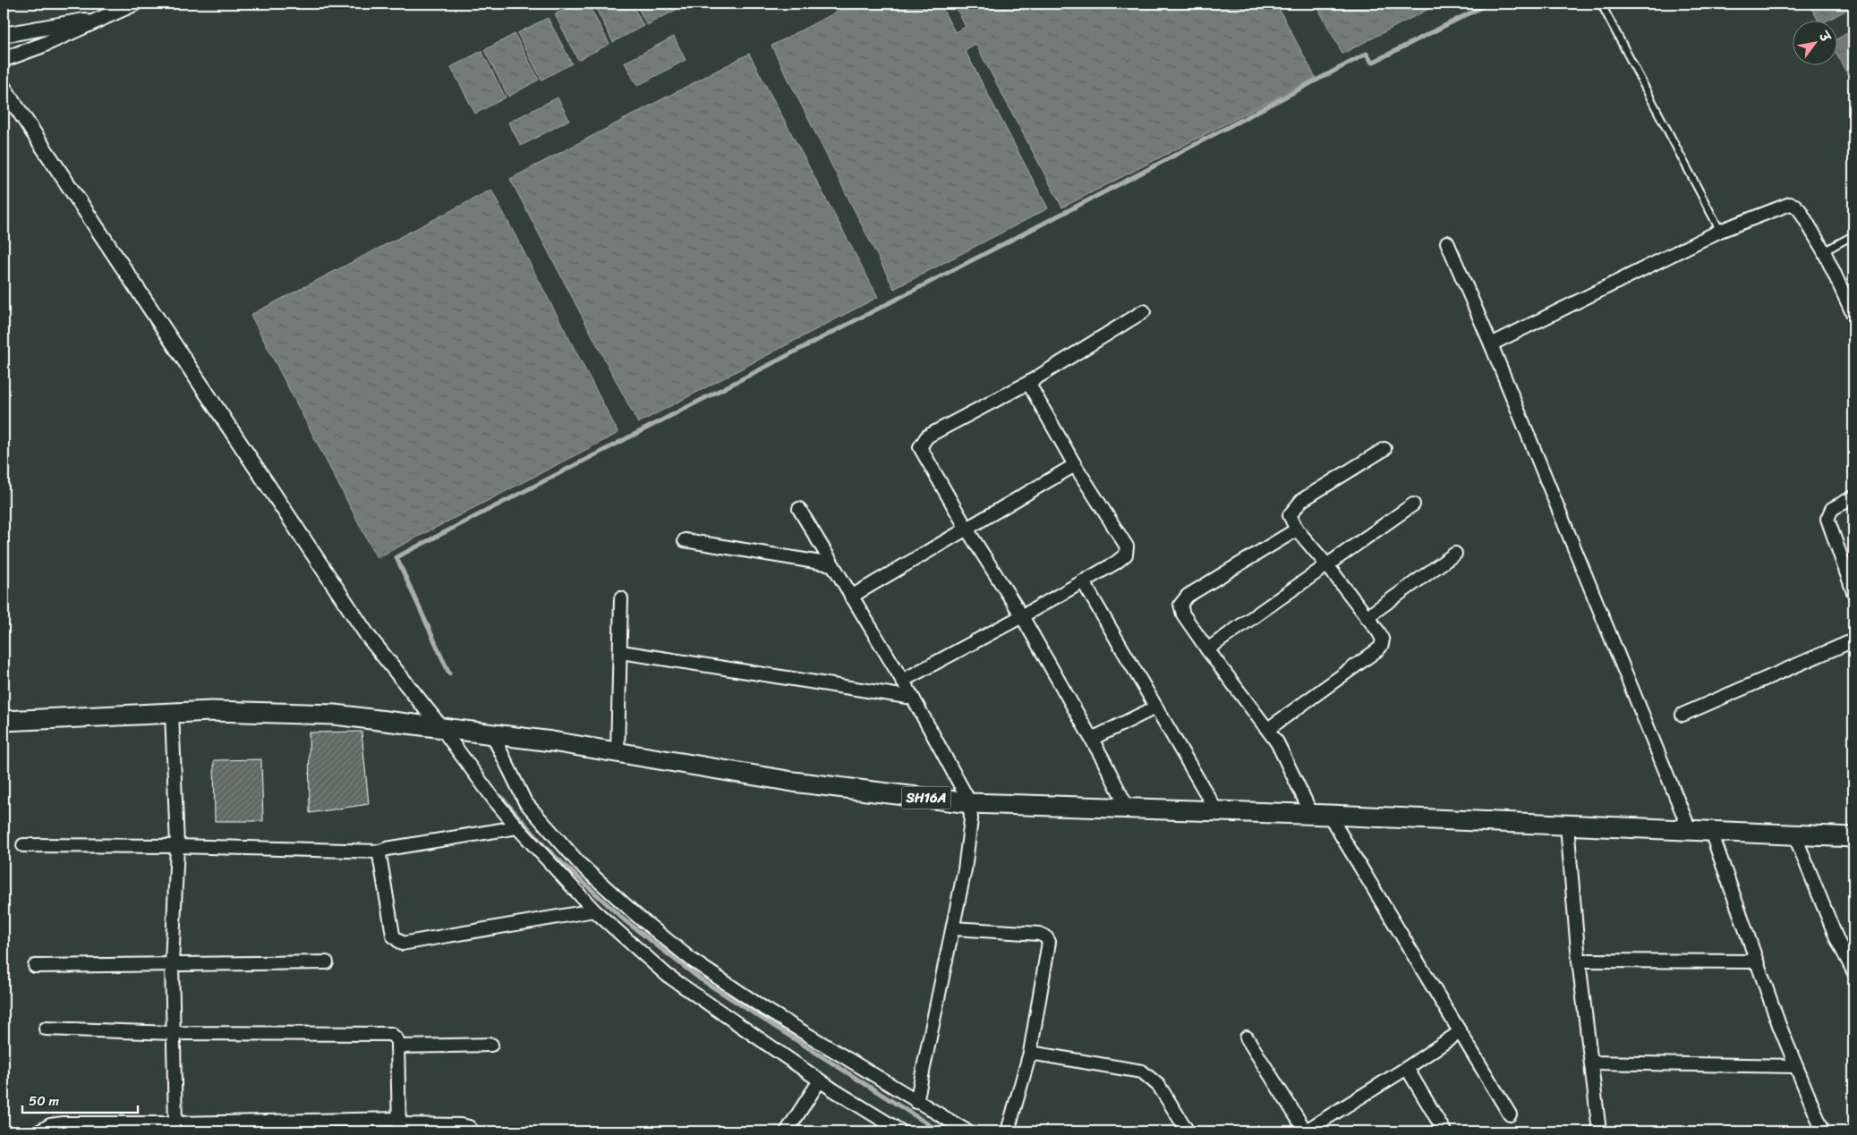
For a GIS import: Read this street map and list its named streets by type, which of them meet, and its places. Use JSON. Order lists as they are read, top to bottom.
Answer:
{
  "streets": {
    "main road": ["SH16A"]
  },
  "scale_bar": "50 m",
  "north": "top right"
}
